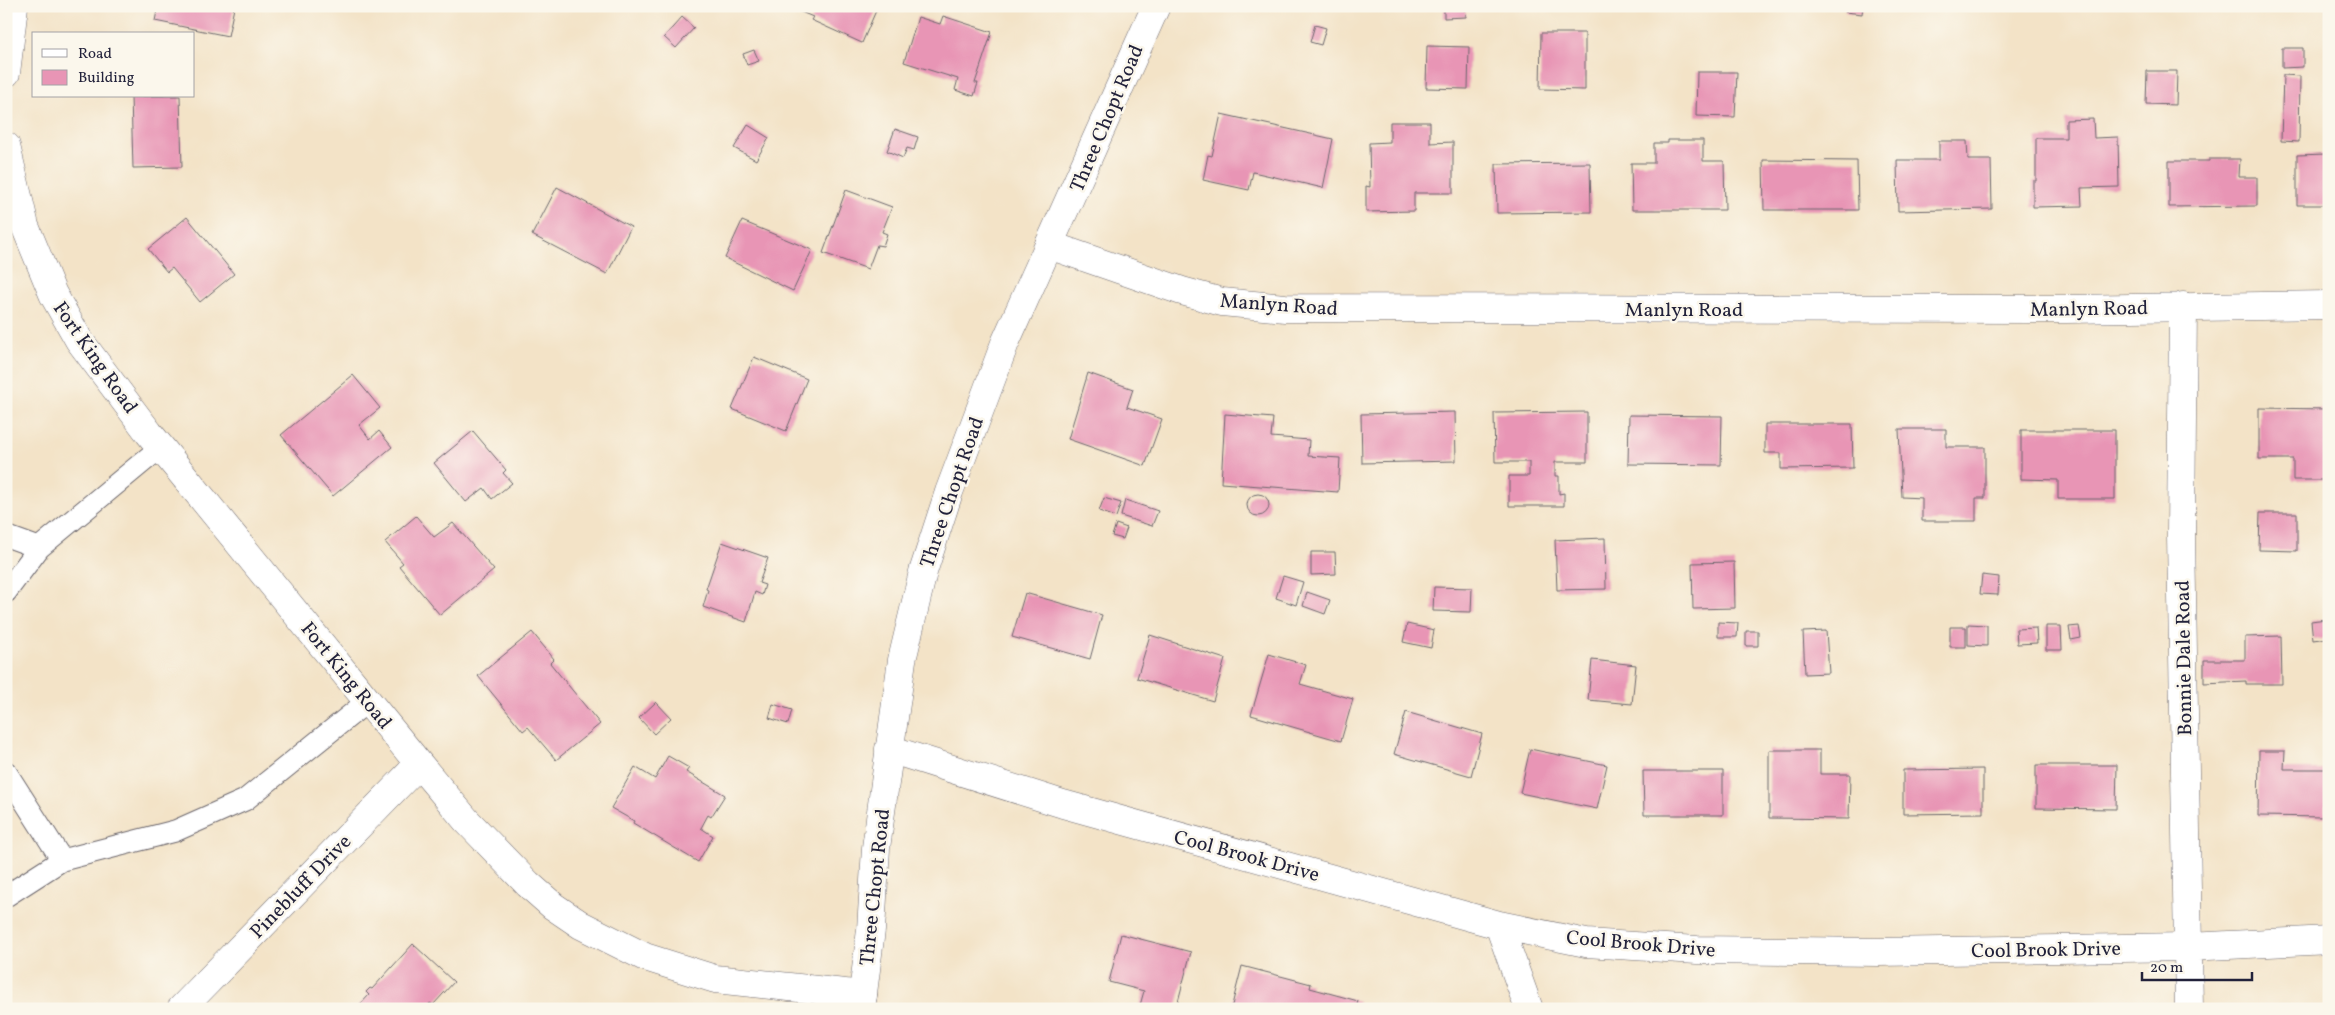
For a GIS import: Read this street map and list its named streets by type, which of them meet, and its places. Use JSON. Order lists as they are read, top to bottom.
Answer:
{
  "streets": {
    "street": [
      "Three Chopt Road",
      "Manlyn Road",
      "Fort King Road",
      "Bonnie Dale Road",
      "Cool Brook Drive",
      "Pinebluff Drive"
    ]
  },
  "crossings": [
    ["Three Chopt Road", "Manlyn Road"],
    ["Three Chopt Road", "Fort King Road"],
    ["Three Chopt Road", "Cool Brook Drive"],
    ["Manlyn Road", "Bonnie Dale Road"],
    ["Fort King Road", "Pinebluff Drive"],
    ["Bonnie Dale Road", "Cool Brook Drive"]
  ],
  "legend": ["Road", "Building"],
  "scale_bar": "20 m"
}
